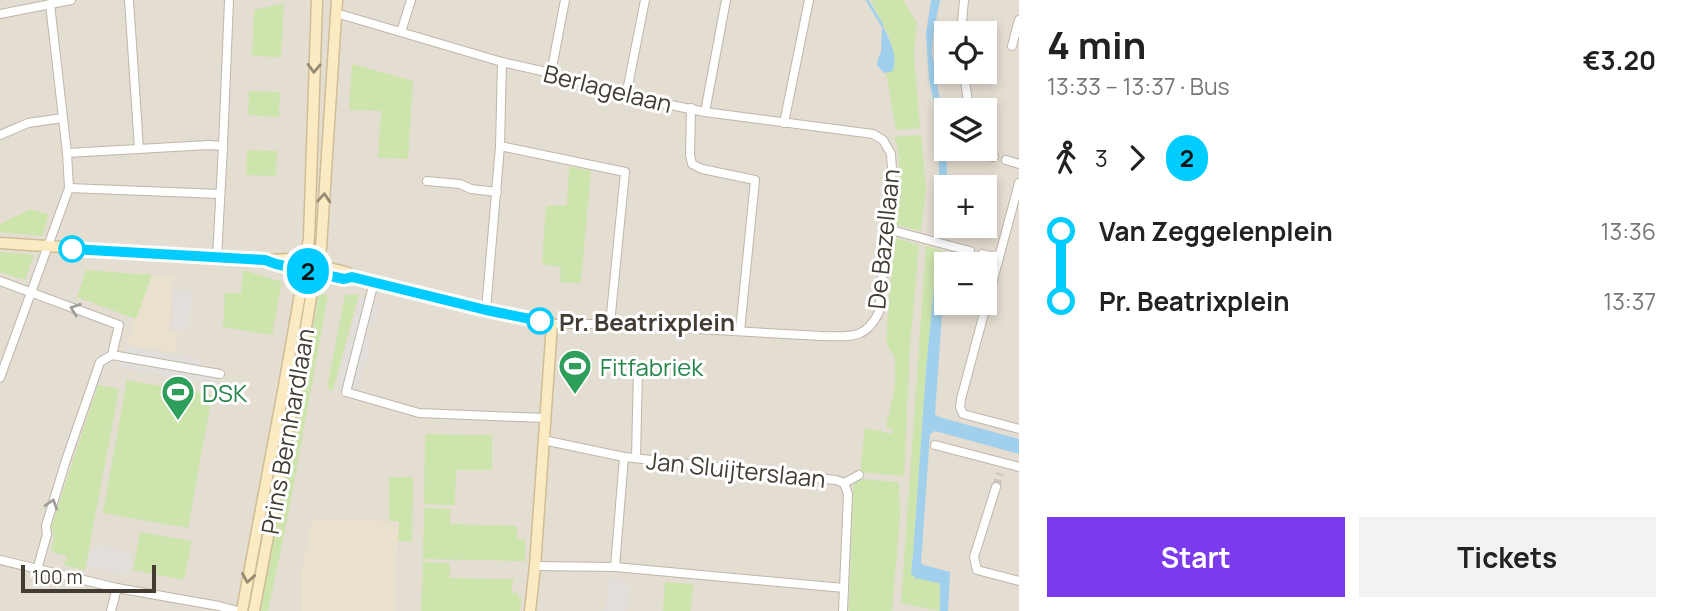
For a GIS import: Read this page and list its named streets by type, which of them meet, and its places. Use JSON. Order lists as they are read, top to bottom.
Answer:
{
  "streets": {
    "main road": ["Prins Bernhardlaan"],
    "street": ["Berlagelaan", "De Bazellaan", "Jan Sluijterslaan"]
  },
  "crossings": [
    ["Berlagelaan", "De Bazellaan"],
    ["Berlagelaan", "Prins Bernhardlaan"]
  ],
  "places": {
    "other": ["Pr. Beatrixplein"],
    "sports": ["Fitfabriek", "DSK"]
  },
  "lines": ["bus line 2"],
  "scale_bar": "100 m",
  "page": {
    "on_map": "2",
    "heading": ["4 min", "13:33 – 13:37 · Bus", "€3.20"],
    "map_buttons": ["+", "−"],
    "legs": ["3", "2"],
    "list": [
      {
        "name": "Van Zeggelenplein",
        "value": "13:36"
      },
      {
        "name": "Pr. Beatrixplein",
        "value": "13:37"
      }
    ],
    "buttons": ["Start", "Tickets"],
    "scale": "100 m"
  }
}
